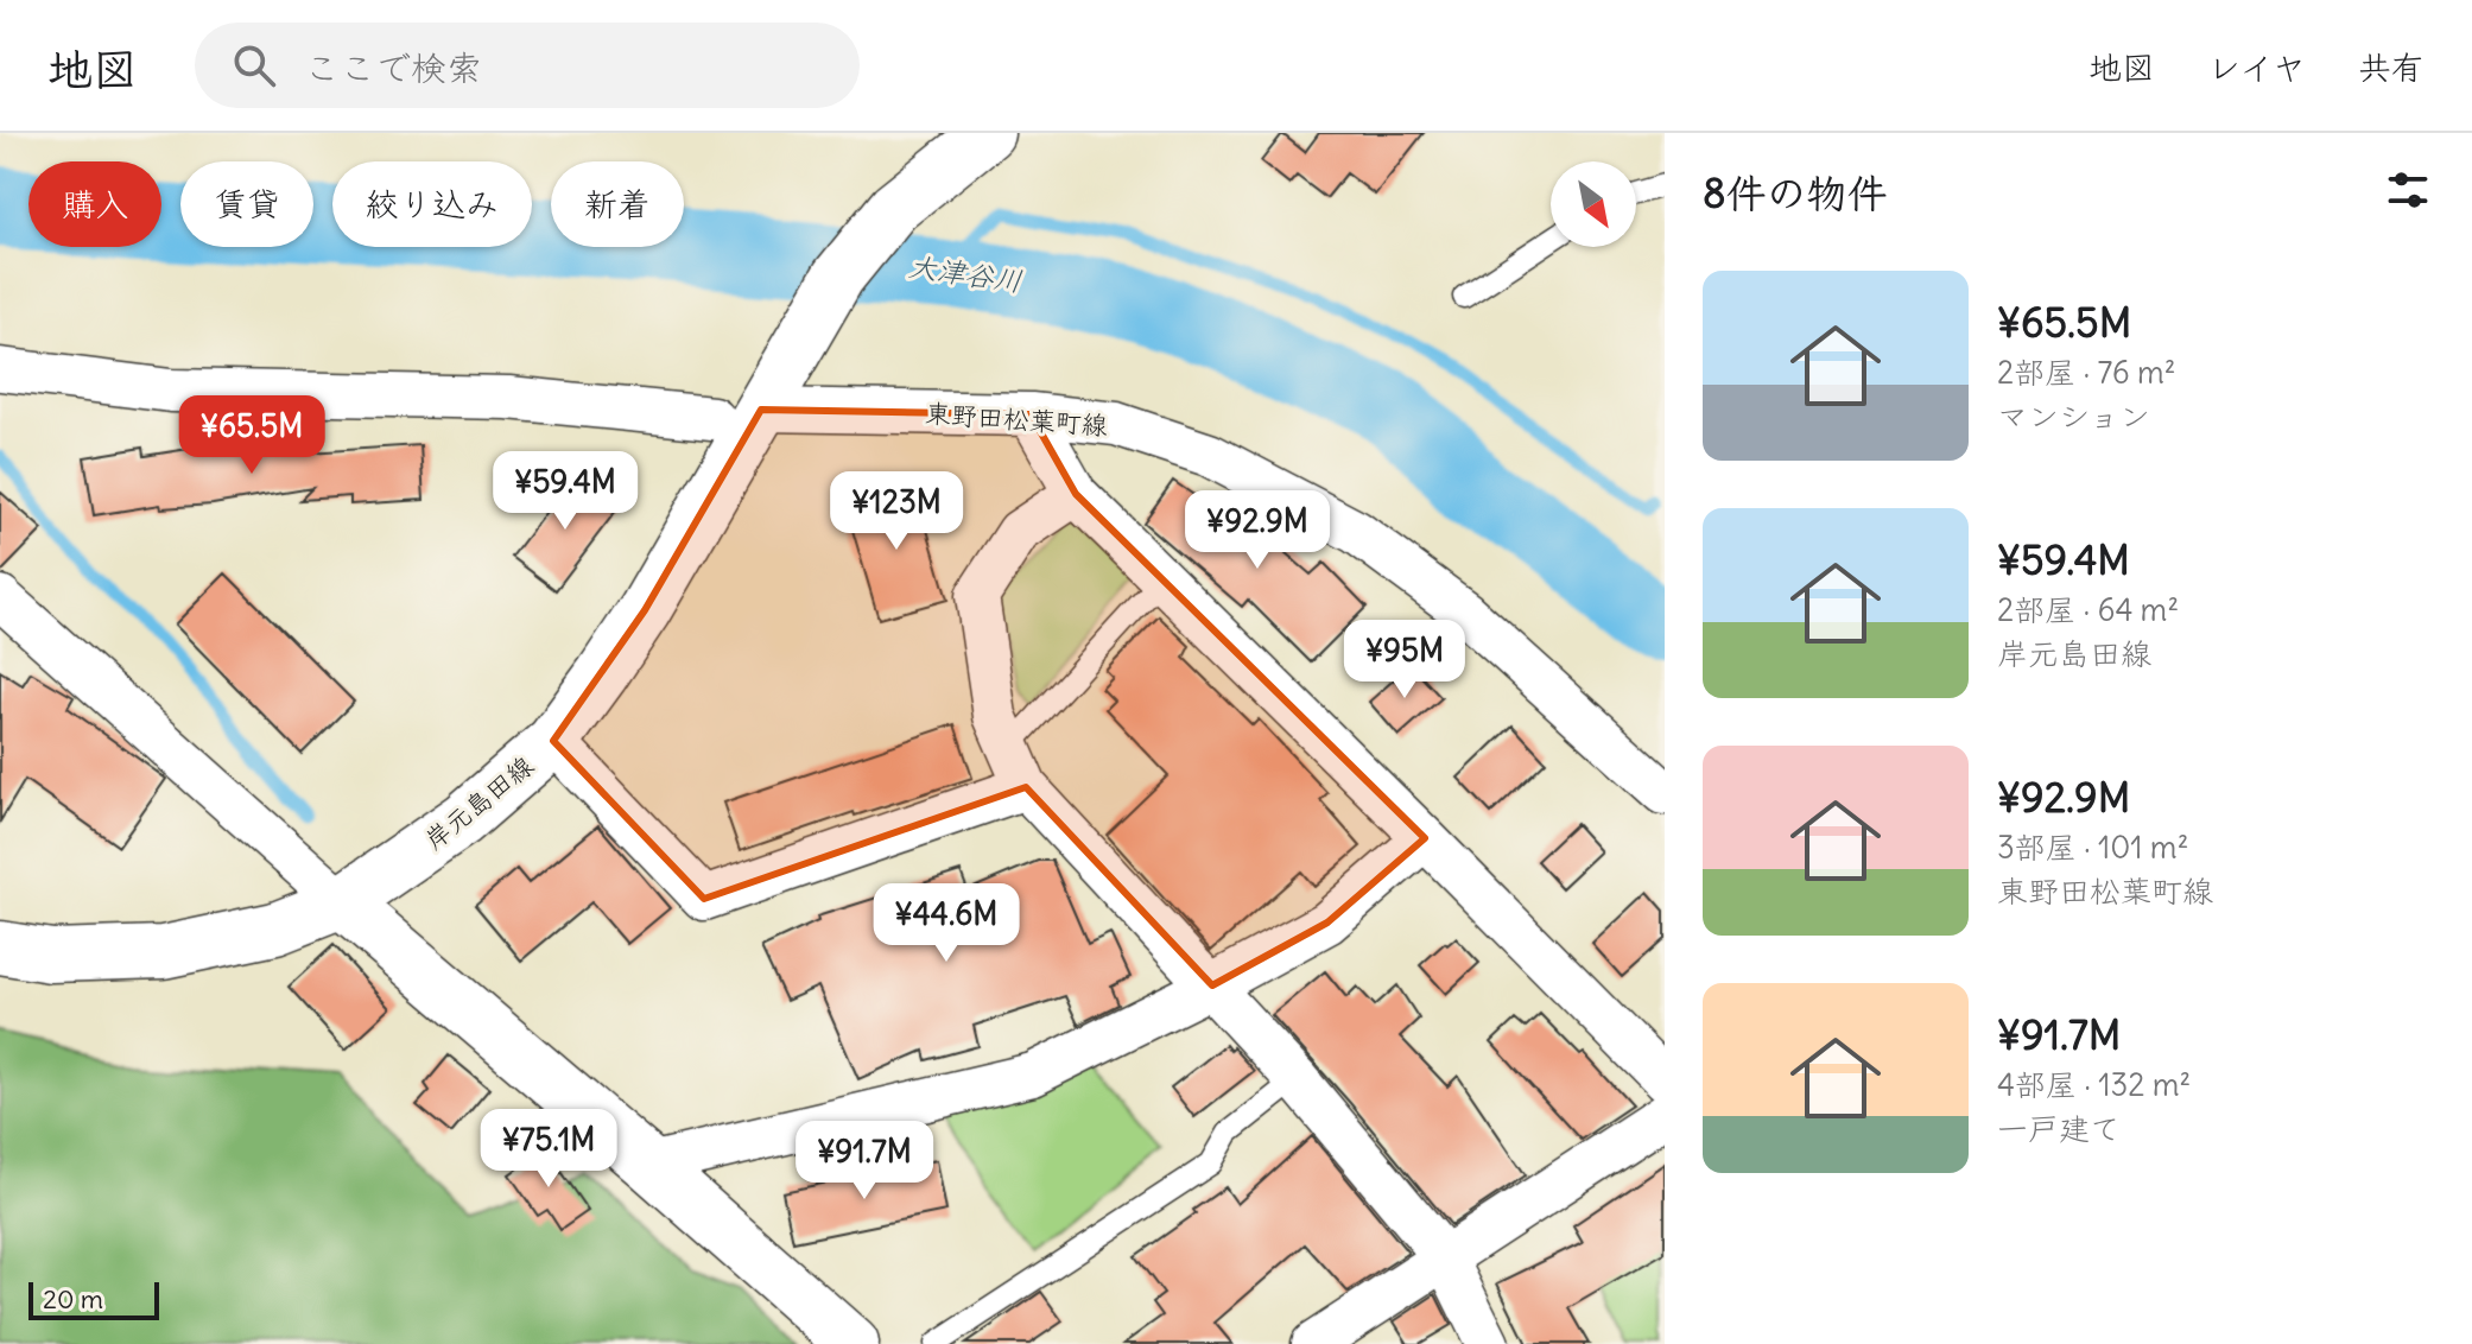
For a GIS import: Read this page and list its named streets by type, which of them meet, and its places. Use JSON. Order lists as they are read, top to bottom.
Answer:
{
  "streets": {
    "street": ["東野田松葉町線", "岸元島田線"]
  },
  "crossings": [
    ["東野田松葉町線", "岸元島田線"]
  ],
  "water": ["大津谷川"],
  "scale_bar": "20 m",
  "north": "bottom right",
  "page": {
    "header": "地図",
    "search": "ここで検索",
    "nav": ["地図", "レイヤ", "共有"],
    "heading": "8件の物件",
    "chip": [
      "購入",
      "賃貸",
      "絞り込み",
      "新着"
    ],
    "list": [
      {
        "name": "¥65.5M",
        "note": "2部屋 · 76 m² · マンション"
      },
      {
        "name": "¥59.4M",
        "note": "2部屋 · 64 m² · 岸元島田線"
      },
      {
        "name": "¥92.9M",
        "note": "3部屋 · 101 m² · 東野田松葉町線"
      },
      {
        "name": "¥91.7M",
        "note": "4部屋 · 132 m² · 一戸建て"
      }
    ],
    "price": [
      "¥65.5M",
      "¥59.4M",
      "¥123M",
      "¥92.9M",
      "¥95M",
      "¥44.6M",
      "¥75.1M",
      "¥91.7M"
    ],
    "scale": "20 m"
  }
}
